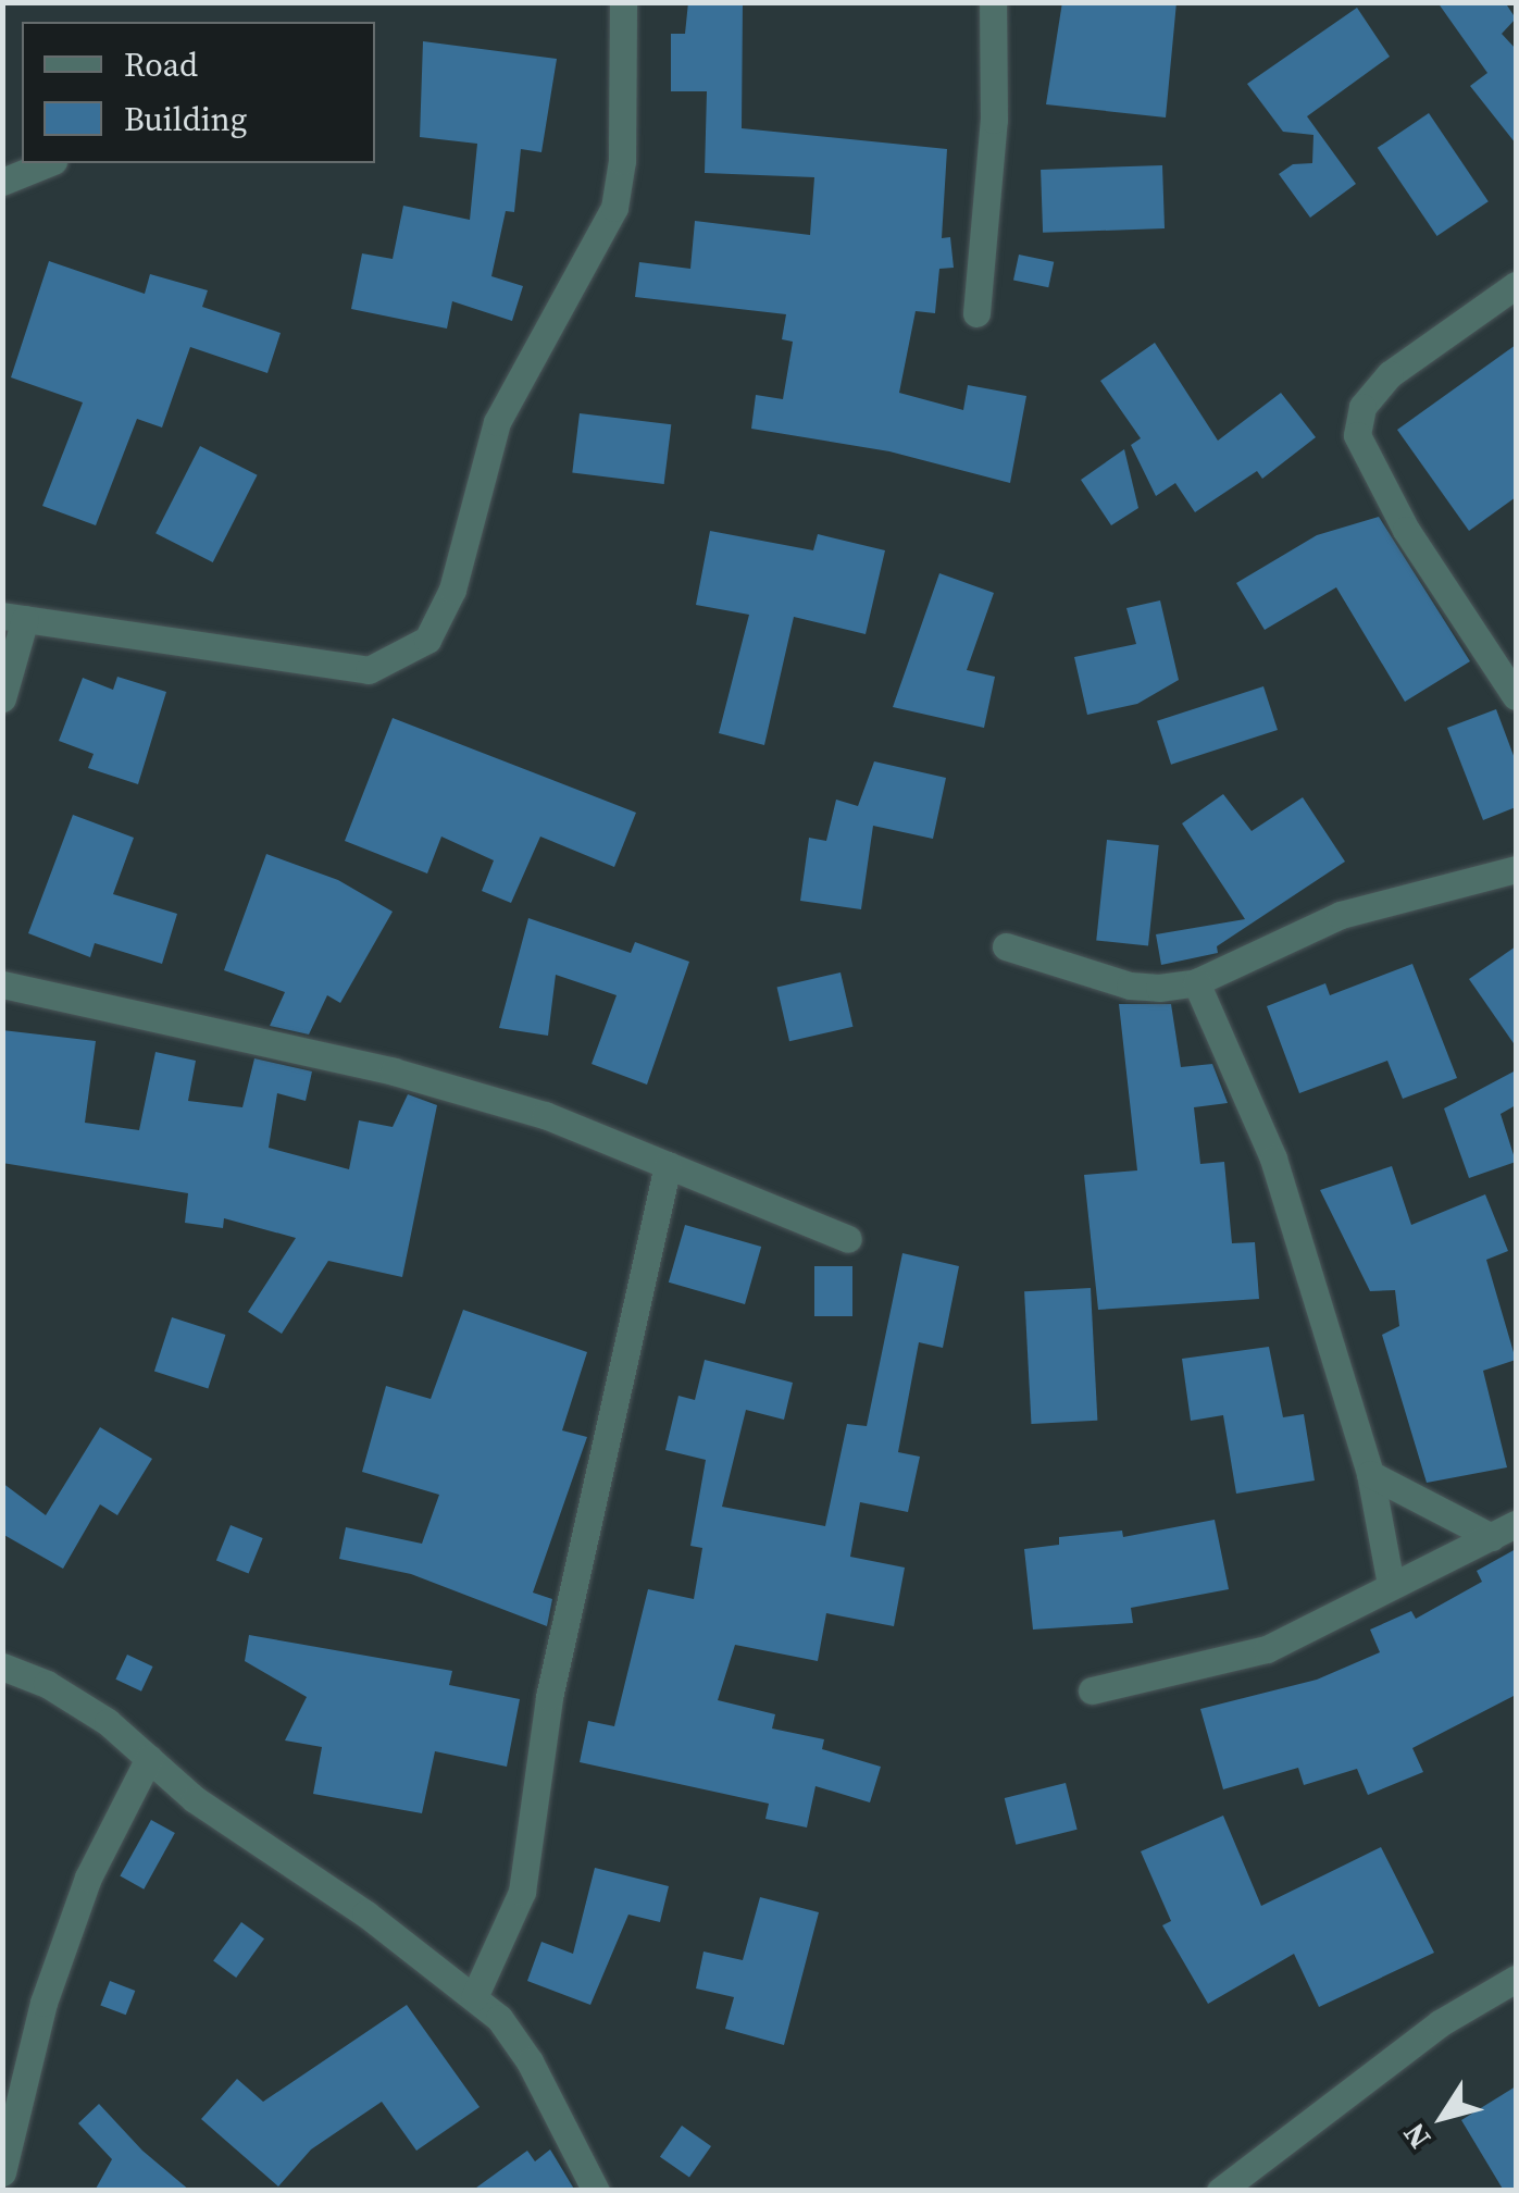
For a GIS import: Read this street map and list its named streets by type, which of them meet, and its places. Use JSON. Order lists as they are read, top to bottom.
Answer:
{
  "legend": ["Road", "Building"],
  "north": "bottom left"
}
